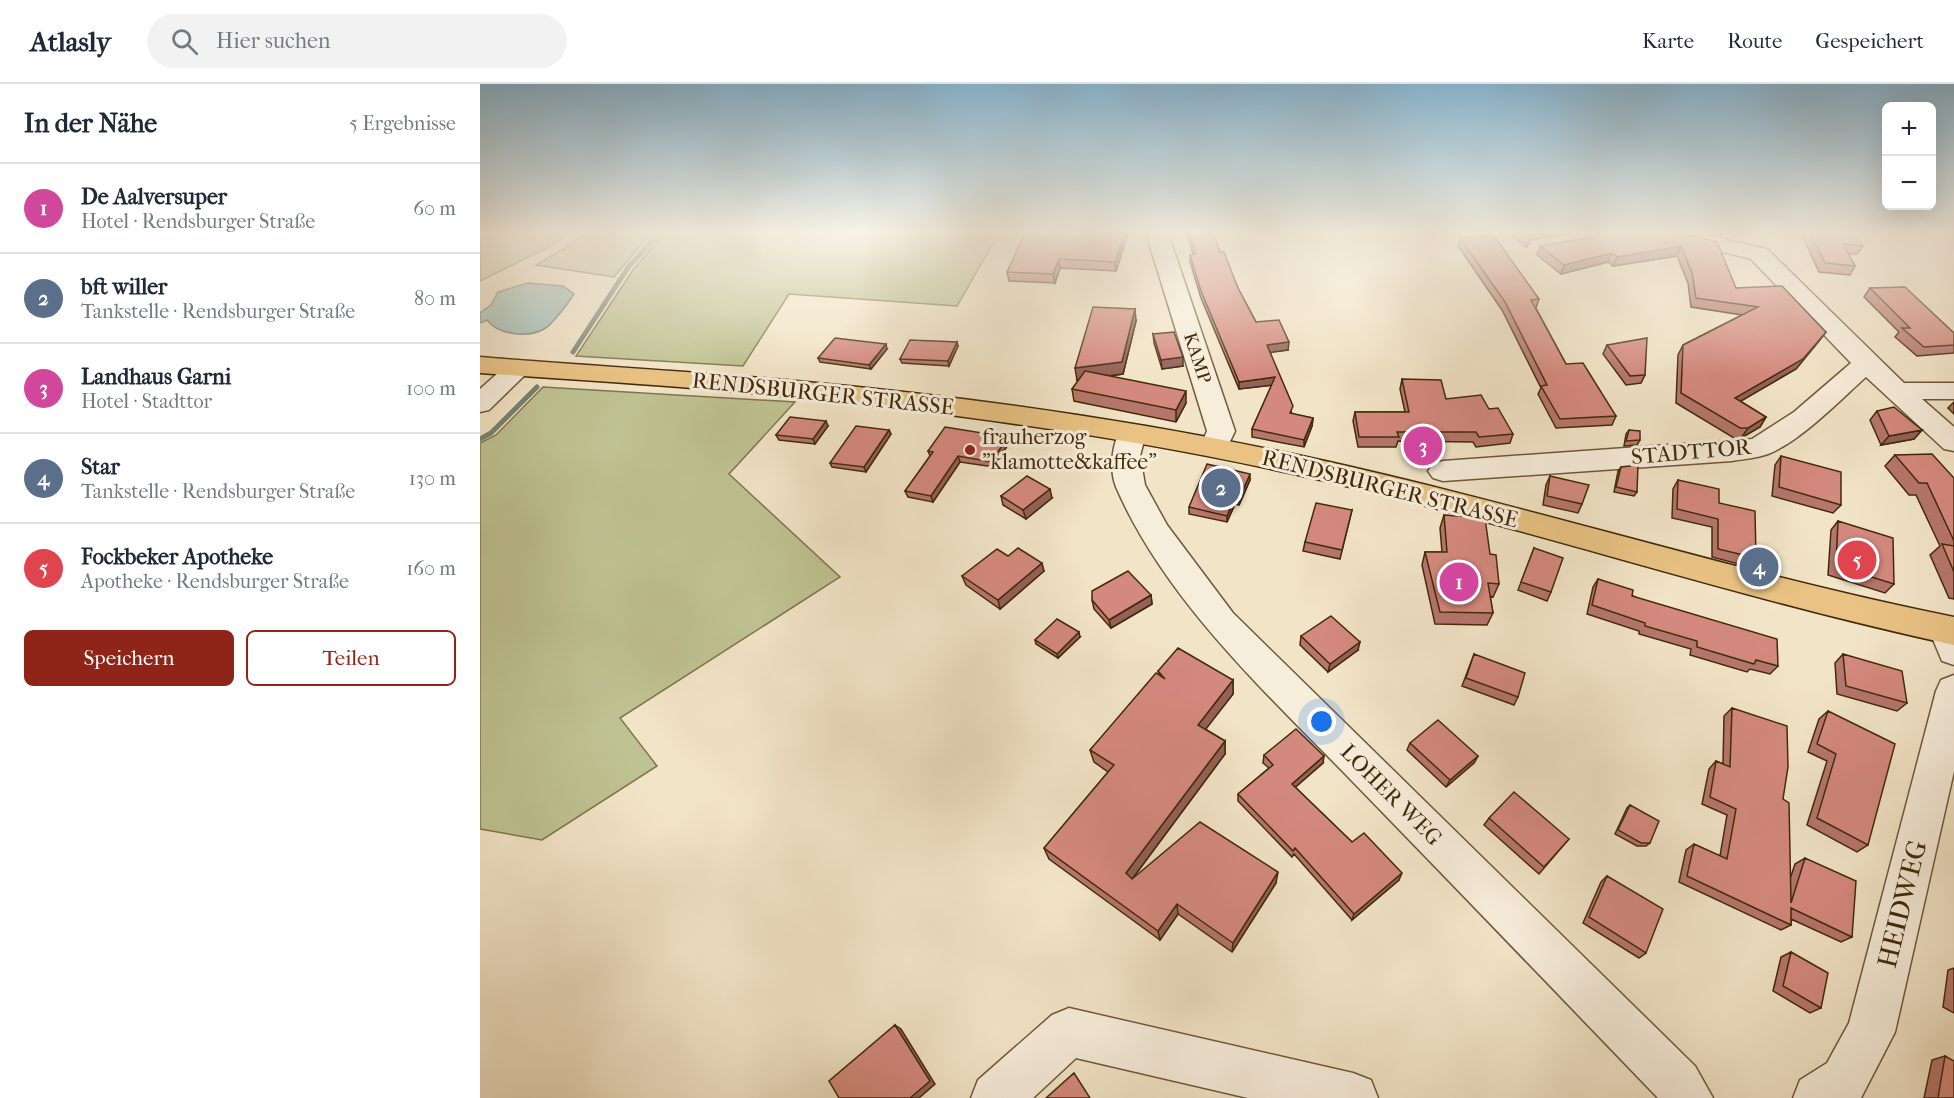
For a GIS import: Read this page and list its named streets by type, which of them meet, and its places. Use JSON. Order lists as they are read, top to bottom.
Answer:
{
  "streets": {
    "main road": ["RENDSBURGER STRASSE"],
    "street": [
      "KAMP",
      "STADTTOR",
      "LOHER WEG",
      "HEIDWEG"
    ]
  },
  "crossings": [
    ["KAMP", "RENDSBURGER STRASSE"],
    ["RENDSBURGER STRASSE", "LOHER WEG"]
  ],
  "places": ["frauherzog \"klamotte&kaffee\""],
  "page": {
    "header": "Atlasly",
    "search": "Hier suchen",
    "nav": ["Karte", "Route", "Gespeichert"],
    "heading": ["In der Nähe", "5 Ergebnisse"],
    "map_buttons": ["+", "−"],
    "list": [
      {
        "mark": "1",
        "name": "De Aalversuper",
        "note": "Hotel · Rendsburger Straße",
        "value": "60 m"
      },
      {
        "mark": "2",
        "name": "bft willer",
        "note": "Tankstelle · Rendsburger Straße",
        "value": "80 m"
      },
      {
        "mark": "3",
        "name": "Landhaus Garni",
        "note": "Hotel · Stadttor",
        "value": "100 m"
      },
      {
        "mark": "4",
        "name": "Star",
        "note": "Tankstelle · Rendsburger Straße",
        "value": "130 m"
      },
      {
        "mark": "5",
        "name": "Fockbeker Apotheke",
        "note": "Apotheke · Rendsburger Straße",
        "value": "160 m"
      }
    ],
    "pins": [
      "3",
      "2",
      "5",
      "4",
      "1"
    ],
    "buttons": ["Speichern", "Teilen"]
  }
}
